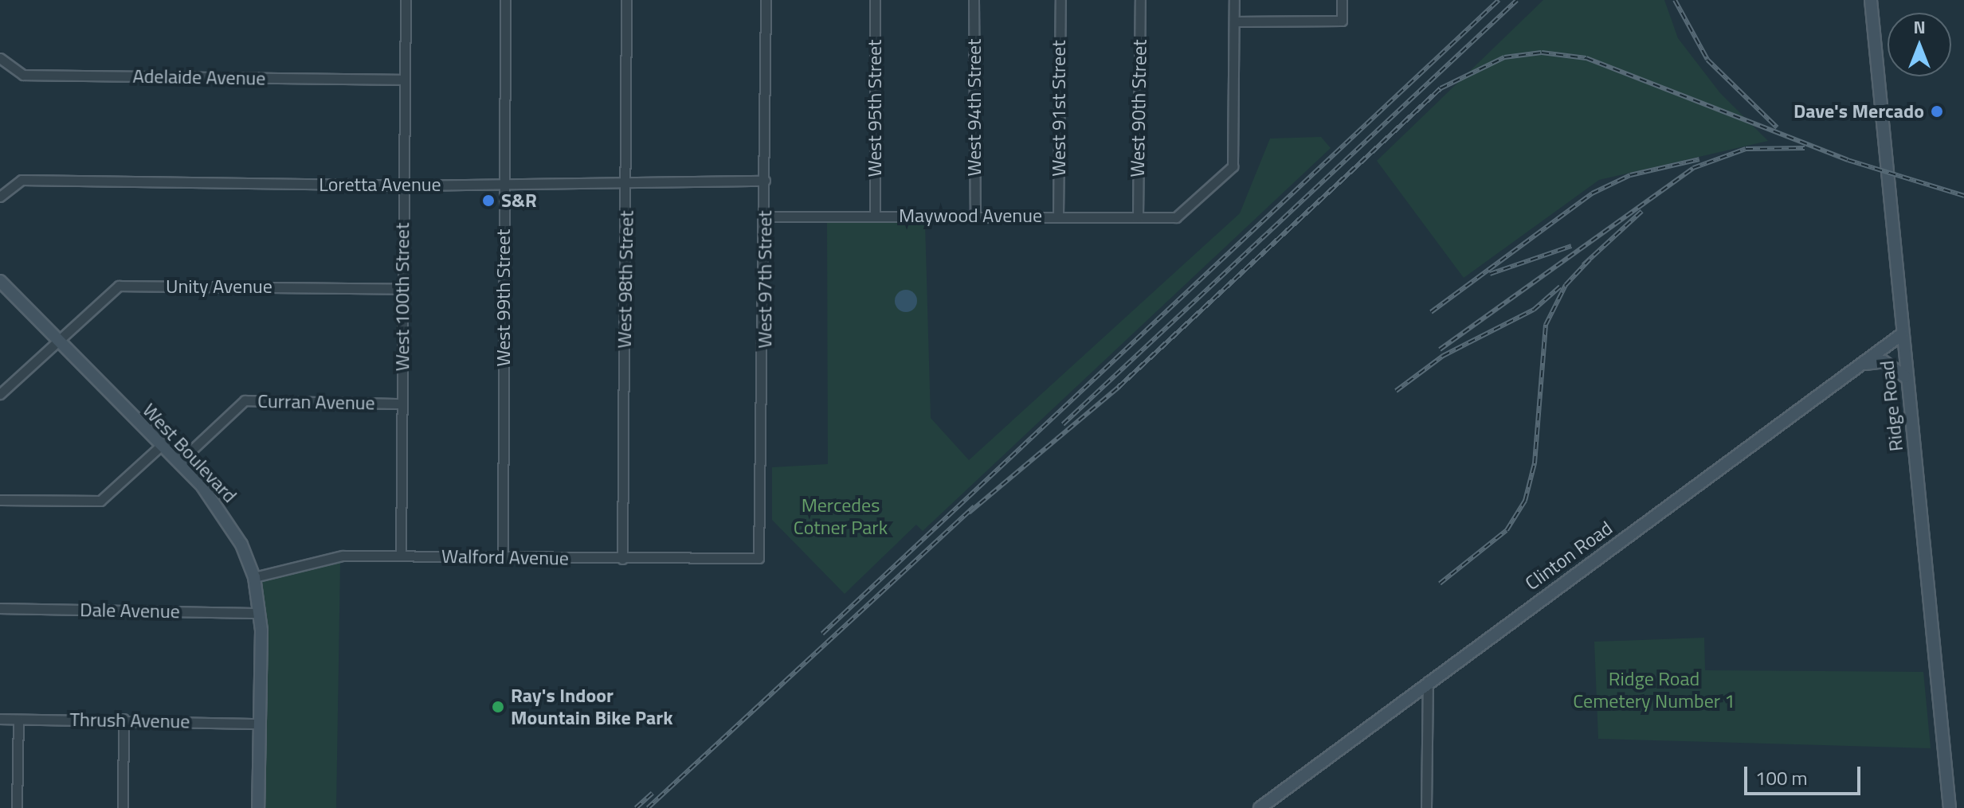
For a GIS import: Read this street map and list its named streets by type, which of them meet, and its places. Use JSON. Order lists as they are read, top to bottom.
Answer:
{
  "streets": {
    "street": [
      "Adelaide Avenue",
      "West 94th Street",
      "West 95th Street",
      "West 91st Street",
      "West 90th Street",
      "Loretta Avenue",
      "Maywood Avenue",
      "West 98th Street",
      "West 97th Street",
      "Unity Avenue",
      "West 100th Street",
      "West 99th Street",
      "Curran Avenue",
      "Ridge Road",
      "West Boulevard",
      "Clinton Road",
      "Walford Avenue",
      "Dale Avenue",
      "Thrush Avenue"
    ]
  },
  "crossings": [
    ["Adelaide Avenue", "West 100th Street"],
    ["West 94th Street", "Maywood Avenue"],
    ["West 95th Street", "Maywood Avenue"],
    ["West 91st Street", "Maywood Avenue"],
    ["West 90th Street", "Maywood Avenue"],
    ["Loretta Avenue", "West 98th Street"],
    ["Loretta Avenue", "West 97th Street"],
    ["Loretta Avenue", "West 100th Street"],
    ["Loretta Avenue", "West 99th Street"],
    ["Maywood Avenue", "West 97th Street"],
    ["West 98th Street", "Walford Avenue"],
    ["West 97th Street", "Walford Avenue"],
    ["Unity Avenue", "West 100th Street"],
    ["Unity Avenue", "West Boulevard"],
    ["West 100th Street", "Curran Avenue"],
    ["West 100th Street", "Walford Avenue"],
    ["West 99th Street", "Walford Avenue"],
    ["Curran Avenue", "West Boulevard"],
    ["Ridge Road", "Clinton Road"],
    ["West Boulevard", "Walford Avenue"],
    ["West Boulevard", "Dale Avenue"],
    ["West Boulevard", "Thrush Avenue"]
  ],
  "parks": ["Mercedes Cotner Park", "Ridge Road Cemetery Number 1"],
  "places": ["Dave's Mercado", "S&R", "Ray's Indoor Mountain Bike Park"],
  "scale_bar": "100 m",
  "north": "top"
}
